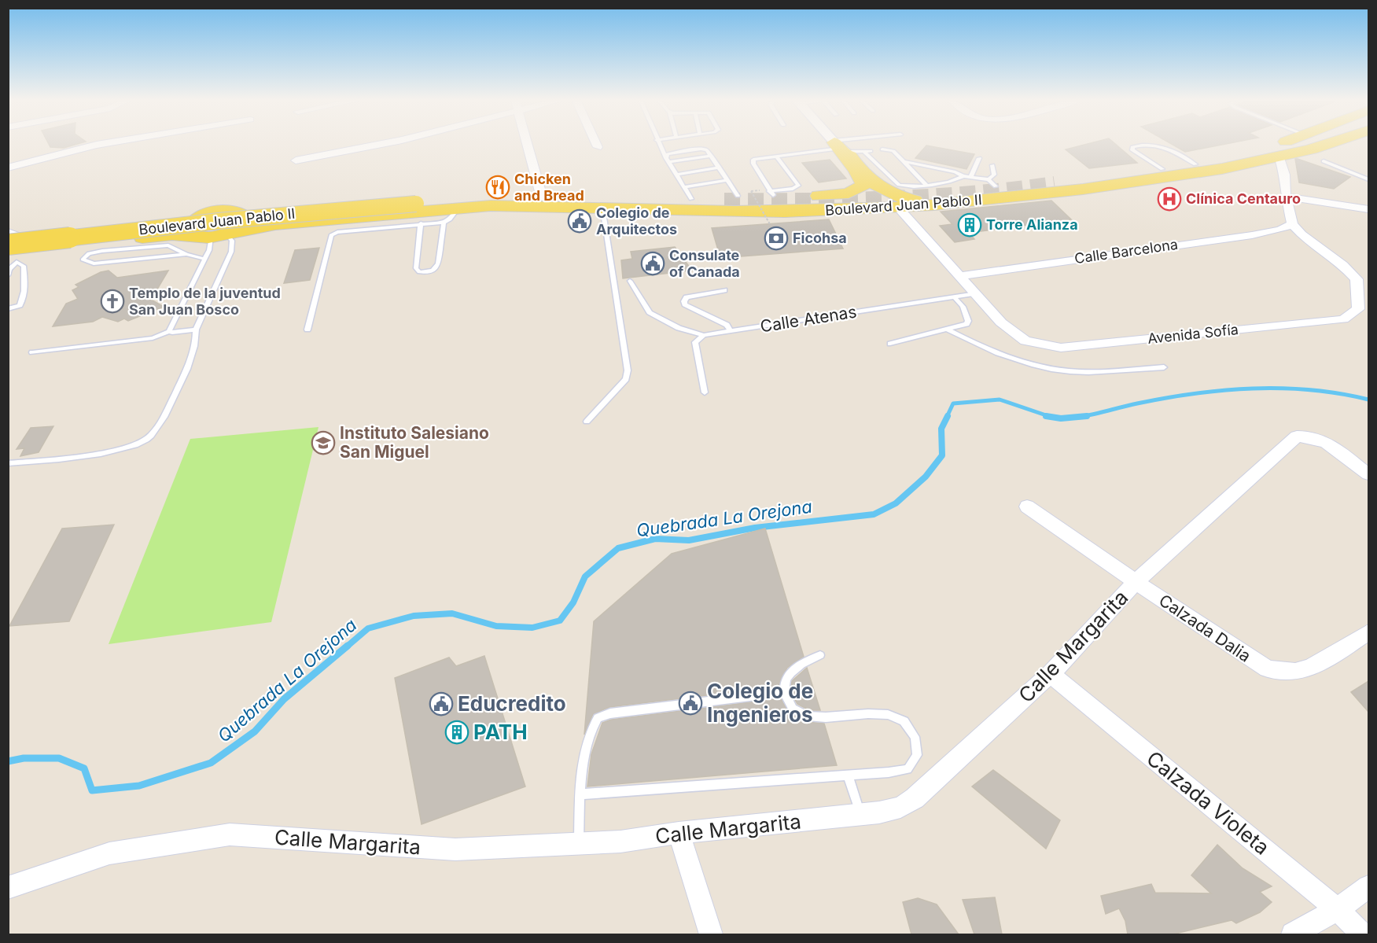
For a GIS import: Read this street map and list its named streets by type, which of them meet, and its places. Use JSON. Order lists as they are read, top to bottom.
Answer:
{
  "streets": {
    "main road": ["Boulevard Juan Pablo II"],
    "street": [
      "Calle Barcelona",
      "Avenida Sofía",
      "Calzada Dalia",
      "Calle Margarita",
      "Calzada Violeta"
    ],
    "lane": ["Calle Atenas"]
  },
  "crossings": [
    ["Boulevard Juan Pablo II", "Avenida Sofía"],
    ["Calle Barcelona", "Avenida Sofía"],
    ["Calle Atenas", "Avenida Sofía"],
    ["Calzada Dalia", "Calle Margarita"],
    ["Calle Margarita", "Calzada Violeta"]
  ],
  "water": ["Quebrada La Orejona"],
  "places": {
    "restaurant": ["Chicken and Bread"],
    "hospital": ["Clínica Centauro"],
    "public building": [
      "Colegio de Arquitectos",
      "Consulate of Canada",
      "Colegio de Ingenieros",
      "Educredito"
    ],
    "building": ["Torre Alianza", "PATH"],
    "bank": ["Ficohsa"],
    "church": ["Templo de la juventud San Juan Bosco"],
    "school or university": ["Instituto Salesiano San Miguel"]
  }
}
